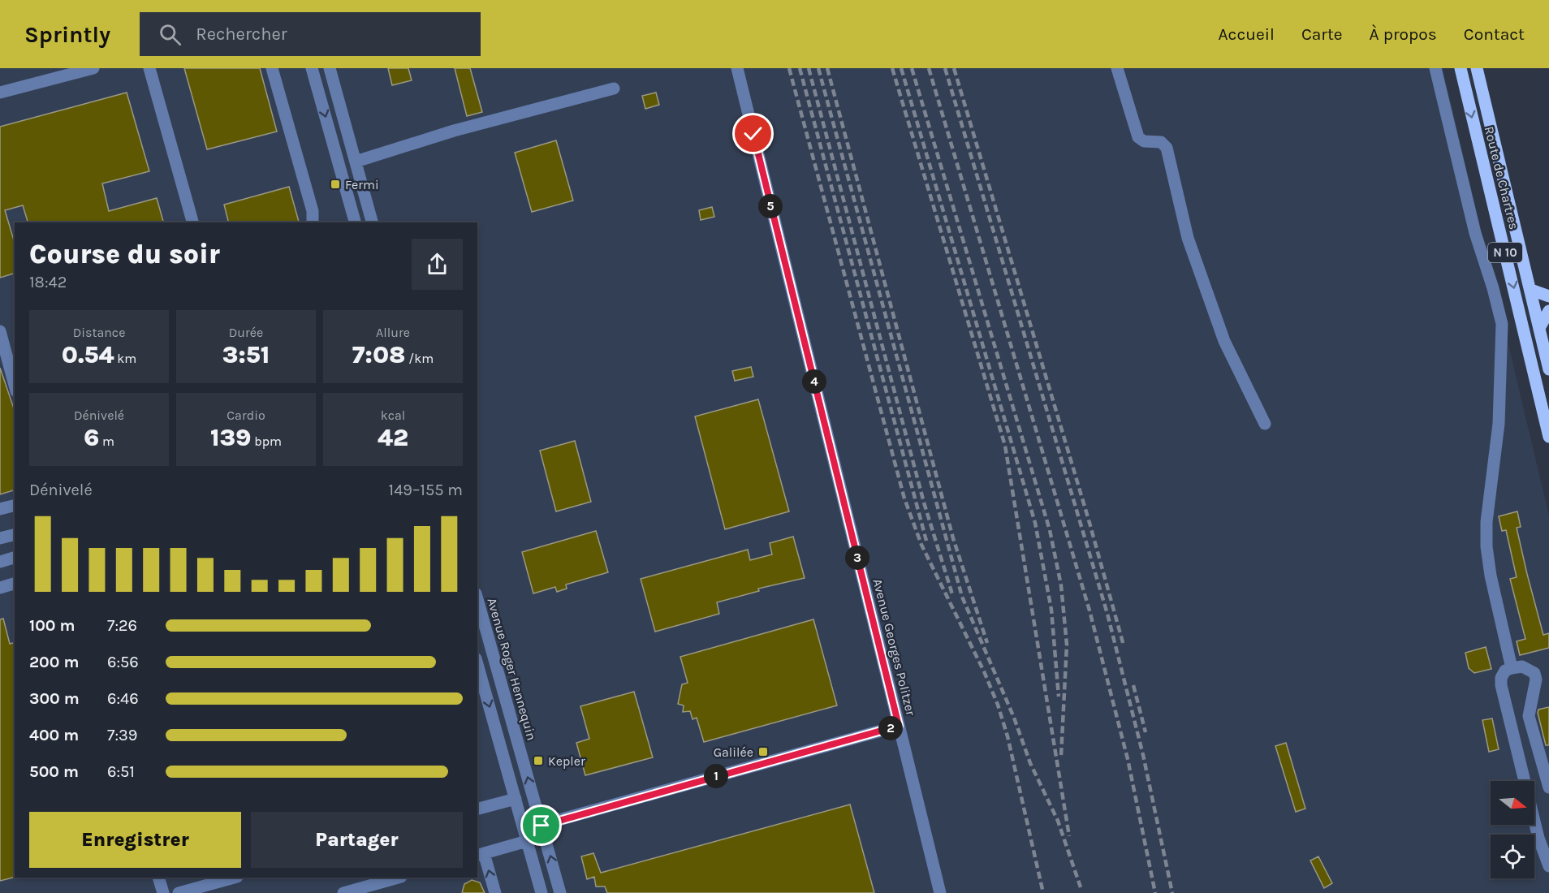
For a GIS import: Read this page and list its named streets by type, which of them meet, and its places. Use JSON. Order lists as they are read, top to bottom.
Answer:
{
  "streets": {
    "main road": ["Route de Chartres", "N 10"],
    "street": ["Avenue Georges Politzer", "Avenue Roger Hennequin"]
  },
  "places": {
    "transit": ["Fermi", "Galilée", "Kepler"]
  },
  "north": "right",
  "page": {
    "header": "Sprintly",
    "search": "Rechercher",
    "nav": [
      "Accueil",
      "Carte",
      "À propos",
      "Contact"
    ],
    "pins": [
      "5",
      "4",
      "3",
      "2",
      "1"
    ],
    "heading": ["Course du soir", "18:42"],
    "stats": [
      ["Distance", "0.54 km"],
      ["Durée", "3:51"],
      ["Allure", "7:08 /km"],
      ["Dénivelé", "6 m"],
      ["Cardio", "139 bpm"],
      ["kcal", "42"]
    ],
    "chart": ["Dénivelé", "149–155 m"],
    "list": [
      {
        "name": "100 m",
        "note": "7:26"
      },
      {
        "name": "200 m",
        "note": "6:56"
      },
      {
        "name": "300 m",
        "note": "6:46"
      },
      {
        "name": "400 m",
        "note": "7:39"
      },
      {
        "name": "500 m",
        "note": "6:51"
      }
    ],
    "buttons": ["Enregistrer", "Partager"]
  }
}
